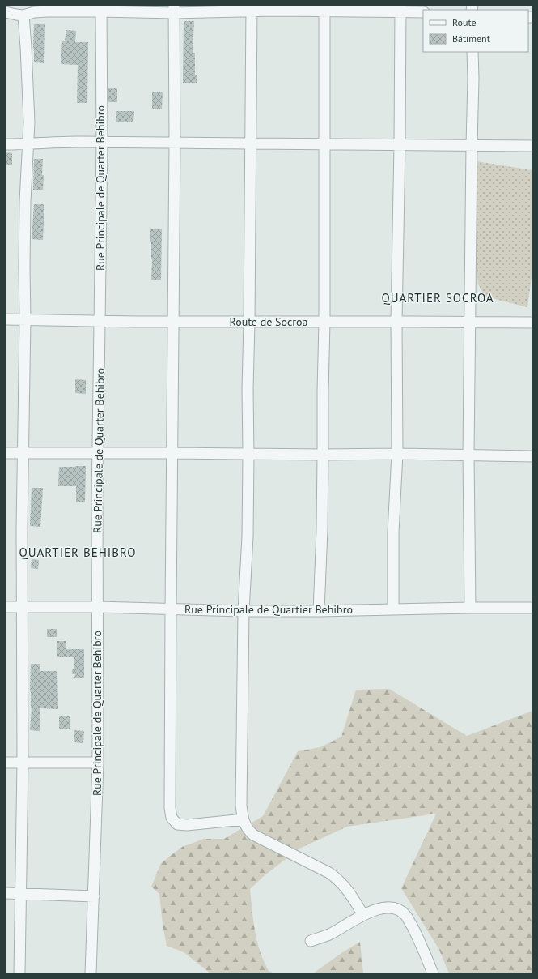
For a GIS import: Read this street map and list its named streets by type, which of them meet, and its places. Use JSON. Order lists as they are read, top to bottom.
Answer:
{
  "streets": {
    "street": ["Rue Principale de Quarter Behibro", "Route de Socroa", "Rue Principale de Quartier Behibro"]
  },
  "crossings": [
    ["Rue Principale de Quarter Behibro", "Route de Socroa"],
    ["Rue Principale de Quarter Behibro", "Rue Principale de Quartier Behibro"]
  ],
  "districts": ["QUARTIER SOCROA", "QUARTIER BEHIBRO"],
  "legend": ["Route", "Bâtiment"]
}
